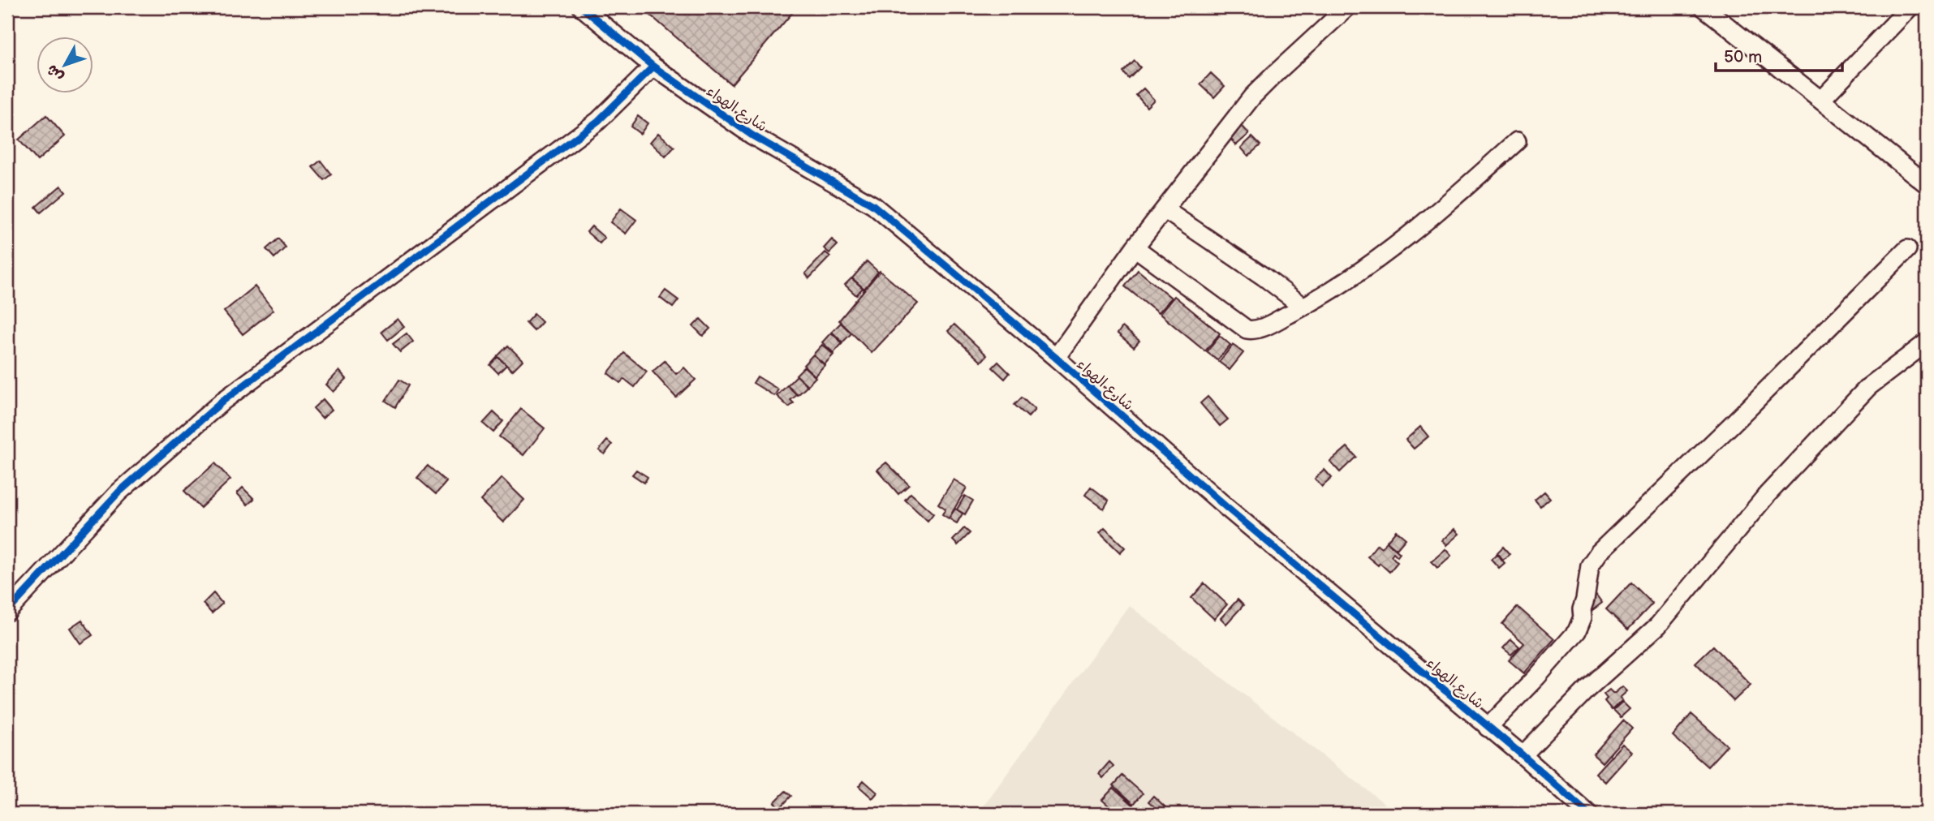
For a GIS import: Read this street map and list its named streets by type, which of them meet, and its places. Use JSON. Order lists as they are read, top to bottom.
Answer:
{
  "streets": {
    "street": ["شارع الهواء"]
  },
  "scale_bar": "50 m",
  "north": "bottom left"
}
